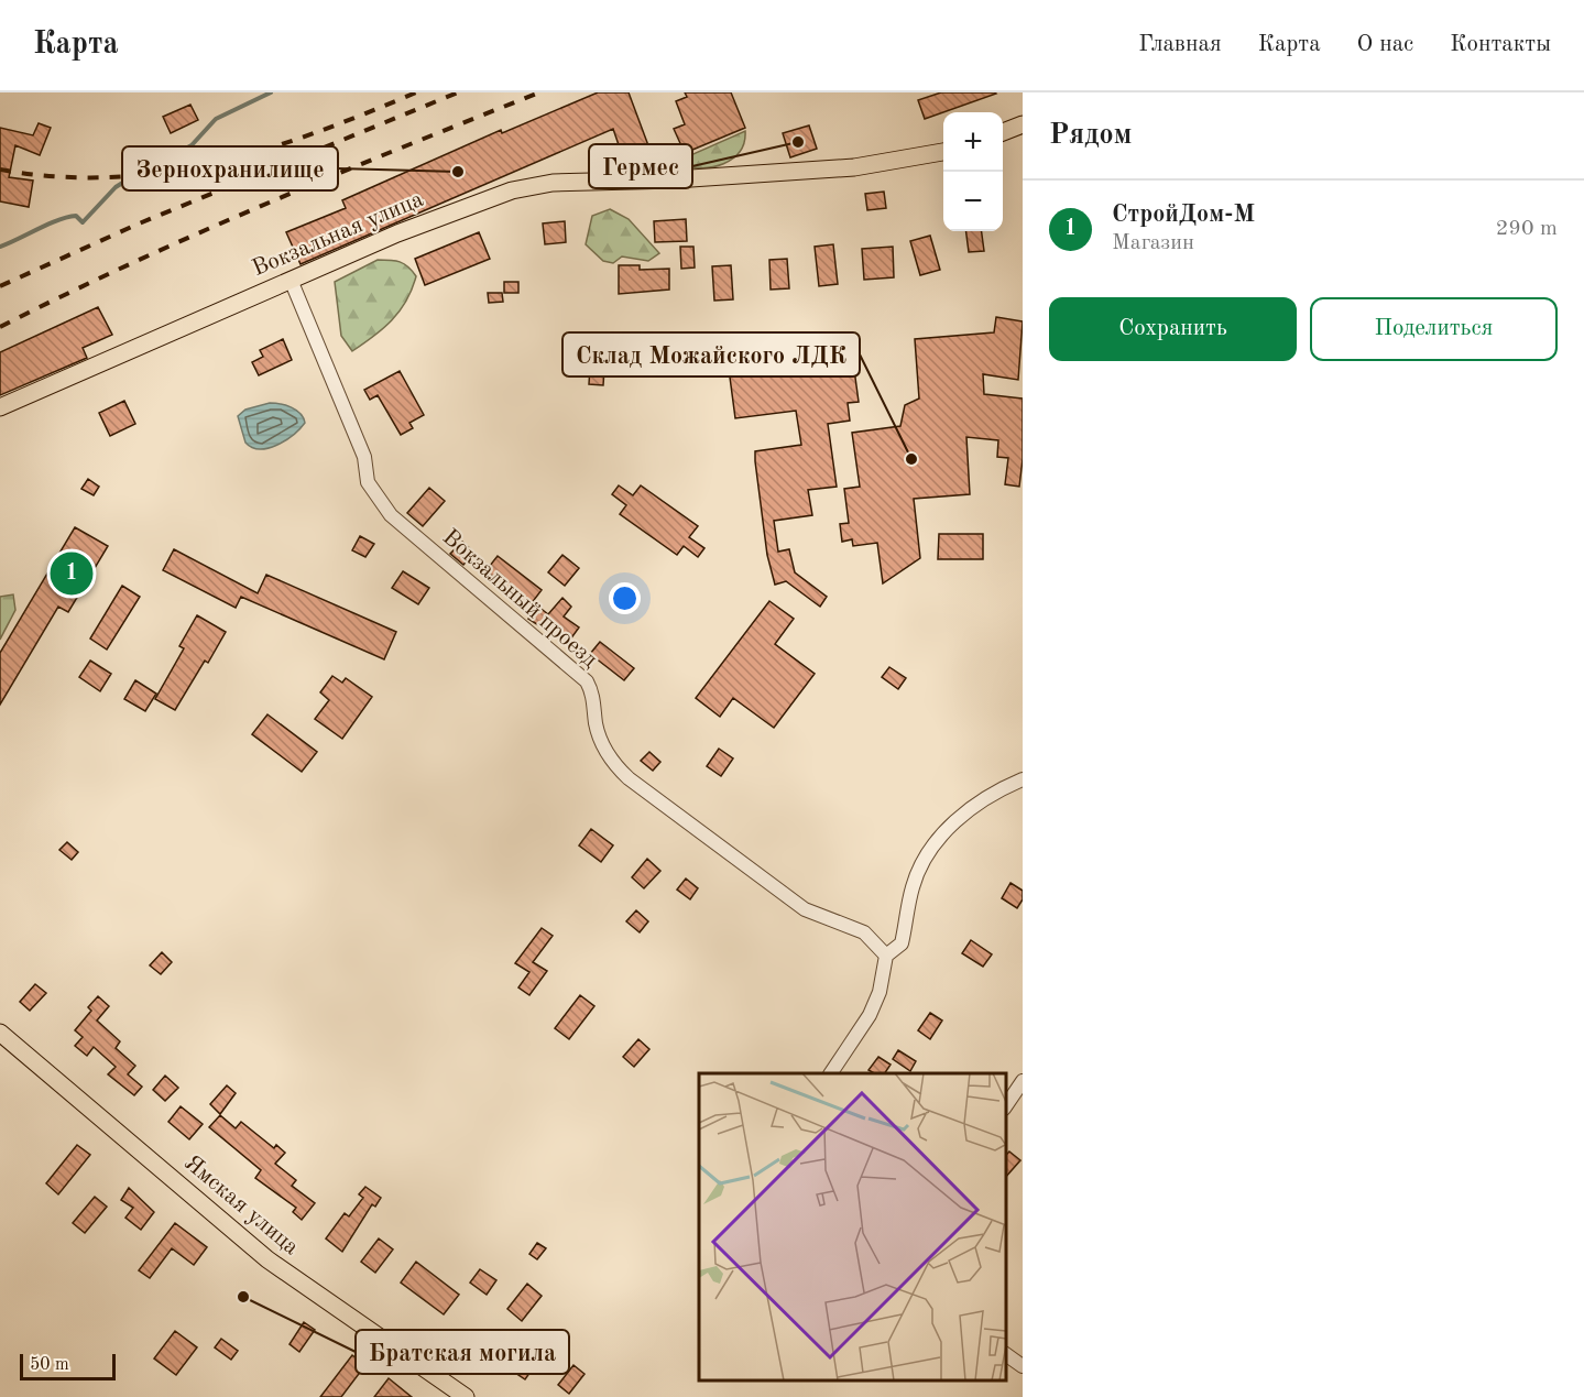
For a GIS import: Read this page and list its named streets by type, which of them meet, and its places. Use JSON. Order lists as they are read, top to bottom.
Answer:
{
  "streets": {
    "main road": ["Вокзальная улица", "Ямская улица"],
    "street": ["Вокзальный проезд"]
  },
  "crossings": [
    ["Вокзальная улица", "Вокзальный проезд"]
  ],
  "places": [
    "Гермес",
    "Зернохранилище",
    "Склад Можайского ЛДК",
    "Братская могила"
  ],
  "scale_bar": "50 m",
  "page": {
    "header": "Карта",
    "nav": [
      "Главная",
      "Карта",
      "О нас",
      "Контакты"
    ],
    "heading": "Рядом",
    "map_buttons": ["+", "−"],
    "list": [
      {
        "mark": "1",
        "name": "СтройДом-М",
        "note": "Магазин",
        "value": "290 m"
      }
    ],
    "buttons": ["Сохранить", "Поделиться"],
    "pins": "1",
    "scale": "50 m"
  }
}
